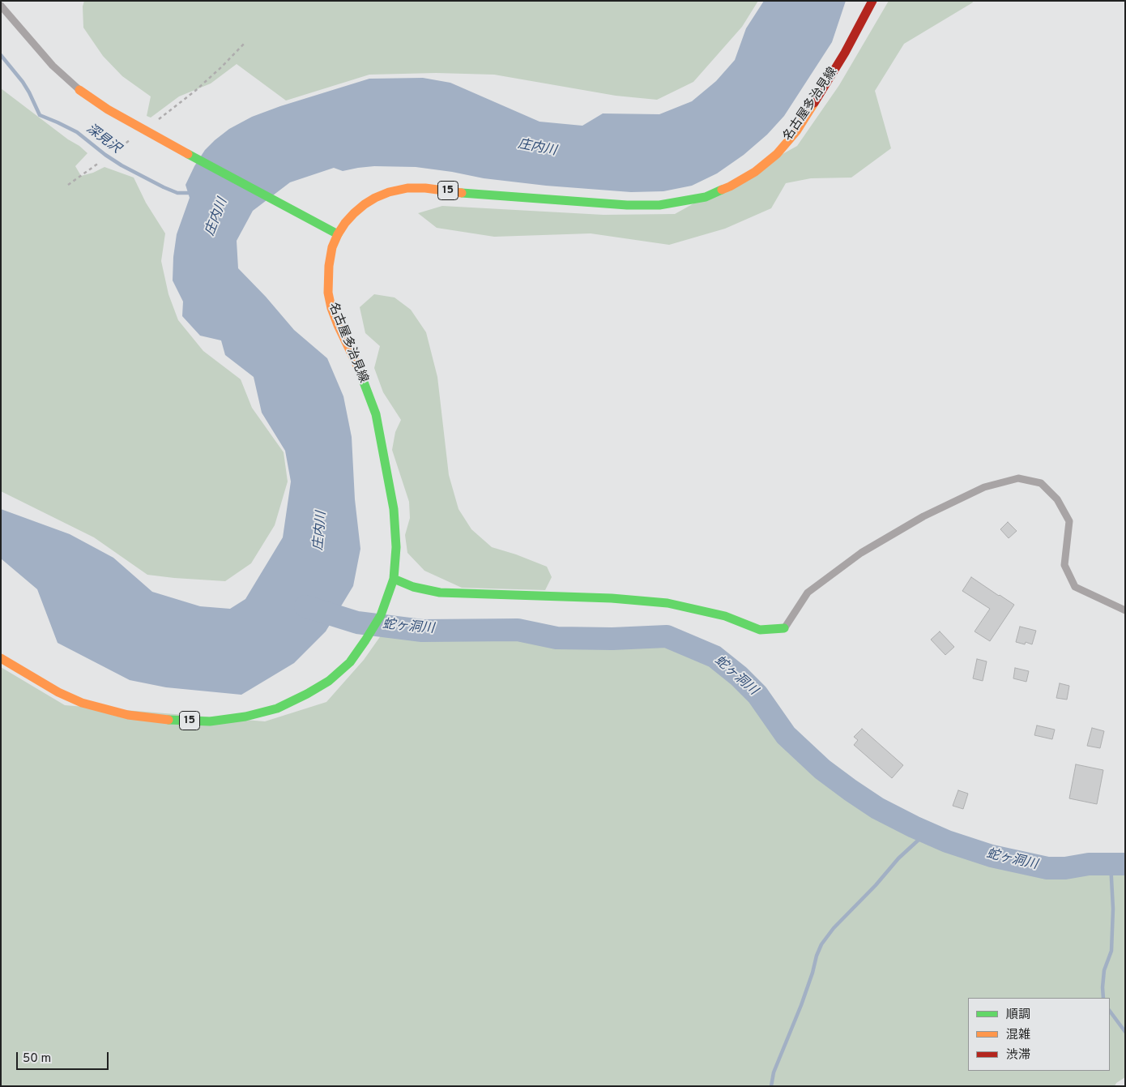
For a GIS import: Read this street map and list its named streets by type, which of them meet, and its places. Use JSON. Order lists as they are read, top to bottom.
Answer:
{
  "streets": {
    "main road": ["名古屋多治見線", "15"]
  },
  "water": ["深見沢", "庄内川", "蛇ヶ洞川"],
  "legend": ["順調", "混雑", "渋滞"],
  "scale_bar": "50 m"
}
